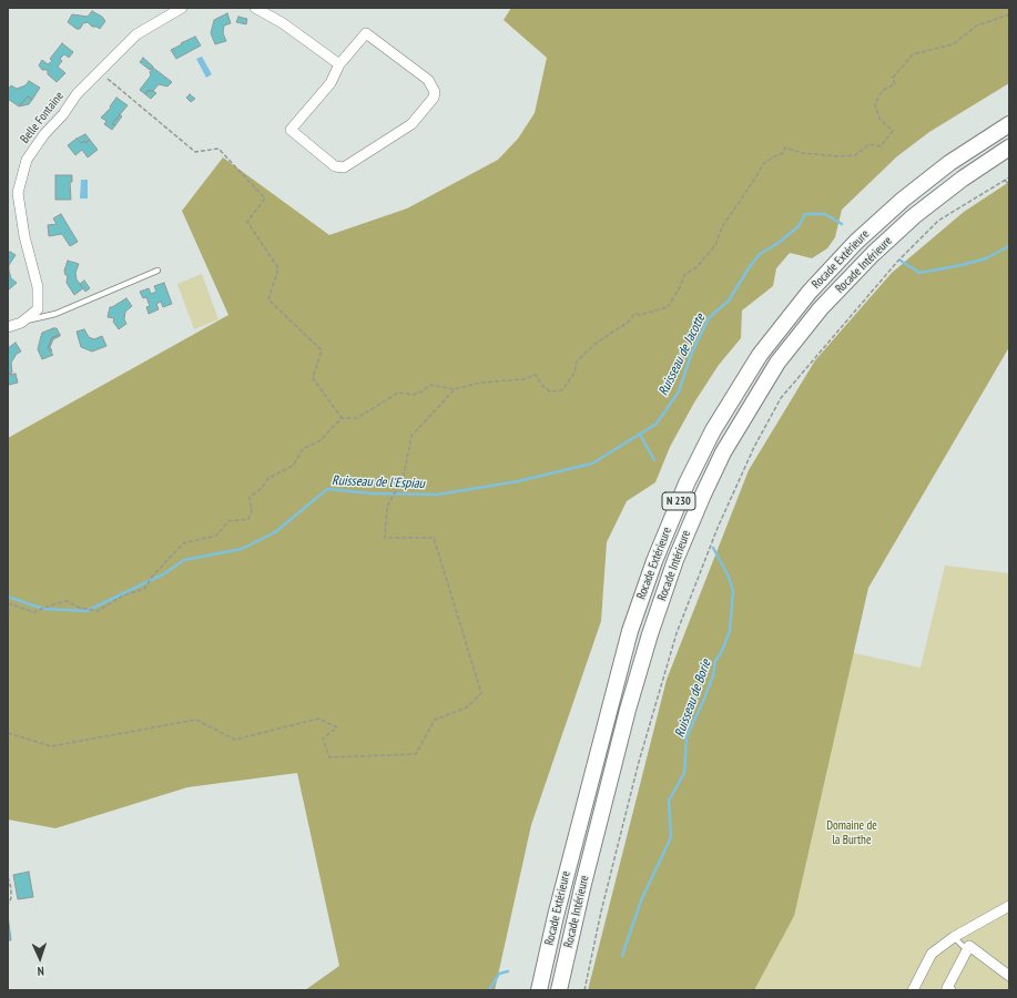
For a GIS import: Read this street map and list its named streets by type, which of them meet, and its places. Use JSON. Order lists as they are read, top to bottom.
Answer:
{
  "streets": {
    "highway": ["Rocade Extérieure", "Rocade Intérieure", "N 230"],
    "street": ["Belle Fontaine"]
  },
  "water": ["Ruisseau de Jacotte", "Ruisseau de l'Espiau", "Ruisseau de Borie"],
  "parks": ["Domaine de la Burthe"],
  "north": "bottom"
}
